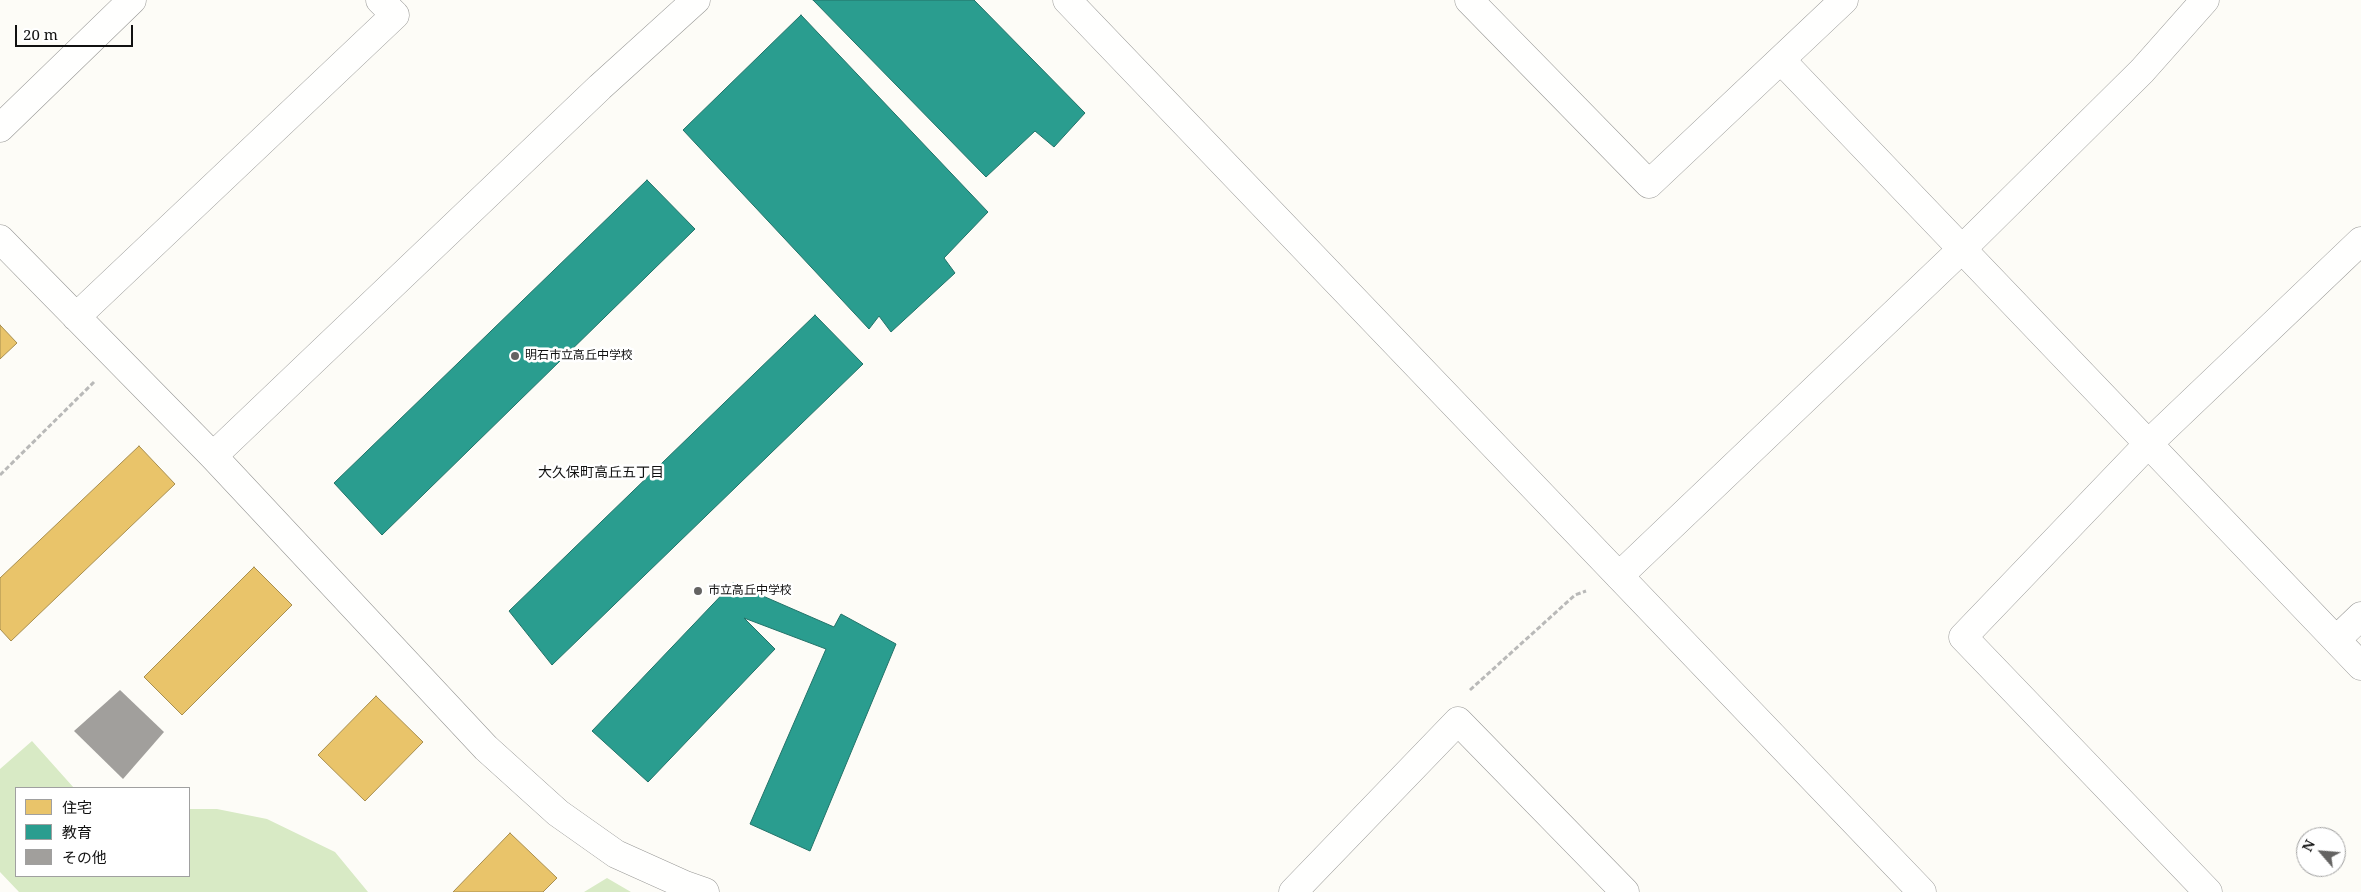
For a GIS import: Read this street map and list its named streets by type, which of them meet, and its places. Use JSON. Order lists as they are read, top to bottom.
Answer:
{
  "districts": ["大久保町高丘五丁目"],
  "places": ["明石市立高丘中学校", "市立高丘中学校"],
  "legend": ["住宅", "教育", "その他"],
  "scale_bar": "20 m",
  "north": "top left"
}
